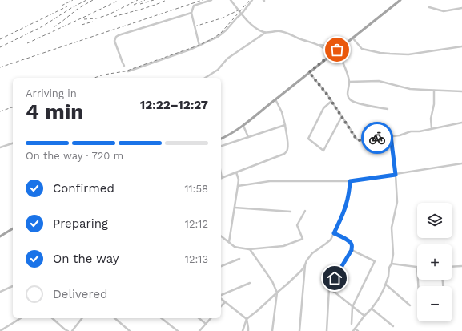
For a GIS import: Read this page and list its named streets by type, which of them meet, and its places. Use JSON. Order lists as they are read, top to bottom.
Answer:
{
  "page": {
    "heading": ["4 min", "Arriving in", "12:22–12:27"],
    "bar": "On the way · 720 m",
    "list": [
      ["Confirmed", "11:58"],
      ["Preparing", "12:12"],
      ["On the way", "12:13"],
      "Delivered"
    ],
    "map_buttons": ["+", "−"]
  }
}
